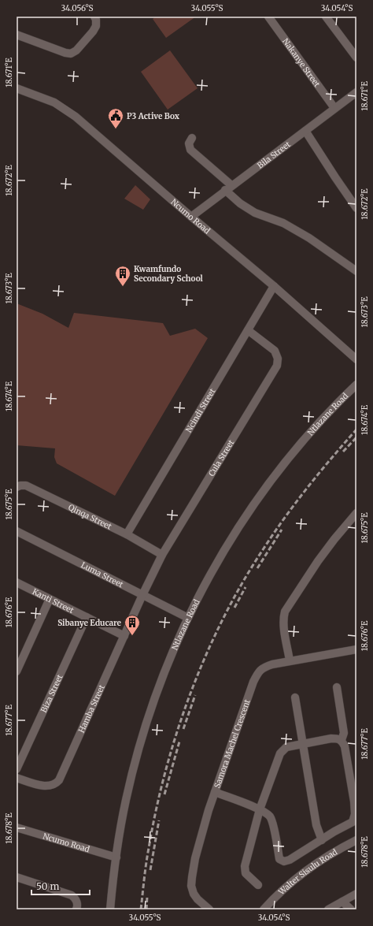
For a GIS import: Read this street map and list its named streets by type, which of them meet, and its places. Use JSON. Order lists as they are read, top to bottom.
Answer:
{
  "streets": {
    "street": [
      "Nakanye Street",
      "Bila Street",
      "Ncumo Road",
      "Ncindi Street",
      "Ntlazane Road",
      "Cula Street",
      "Qinqa Street",
      "Luma Street",
      "Kanti Street",
      "Biza Street",
      "Hamba Street",
      "Samora Machel Crescent",
      "Walter Sisulu Road"
    ]
  },
  "crossings": [
    ["Nakanye Street", "Bila Street"],
    ["Bila Street", "Ncumo Road"],
    ["Ncumo Road", "Ncindi Street"],
    ["Ncumo Road", "Ntlazane Road"],
    ["Ncindi Street", "Cula Street"],
    ["Ncindi Street", "Qinqa Street"],
    ["Ntlazane Road", "Luma Street"],
    ["Cula Street", "Qinqa Street"],
    ["Cula Street", "Luma Street"],
    ["Cula Street", "Hamba Street"],
    ["Luma Street", "Hamba Street"],
    ["Kanti Street", "Biza Street"],
    ["Kanti Street", "Hamba Street"]
  ],
  "places": {
    "public building": ["P3 Active Box"],
    "building": ["Kwamfundo Secondary School", "Sibanye Educare"]
  },
  "scale_bar": "50 m",
  "coordinates": [
    "34.056°S",
    "34.055°S",
    "34.054°S",
    "18.671°E",
    "18.672°E",
    "18.673°E",
    "18.674°E",
    "18.675°E",
    "18.676°E",
    "18.677°E",
    "18.678°E"
  ]
}
